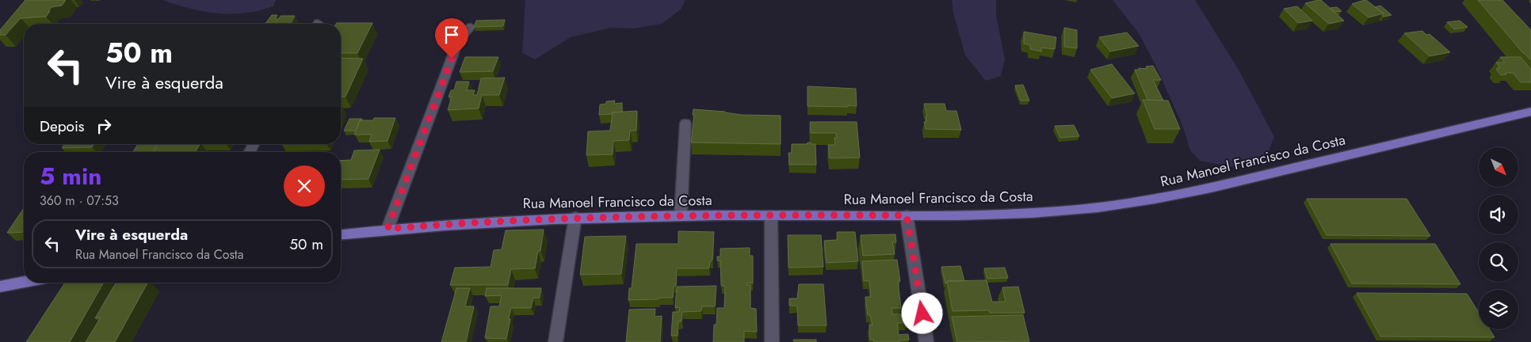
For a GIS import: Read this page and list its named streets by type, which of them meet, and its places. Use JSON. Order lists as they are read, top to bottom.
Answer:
{
  "streets": {
    "main road": ["Rua Manoel Francisco da Costa"]
  },
  "north": "bottom right",
  "page": {
    "turn": ["50 m", "Vire à esquerda"],
    "then": "Depois",
    "heading": ["5 min", "360 m · 07:53"],
    "list": [
      {
        "name": "Vire à esquerda",
        "note": "Rua Manoel Francisco da Costa",
        "value": "50 m"
      }
    ]
  }
}
